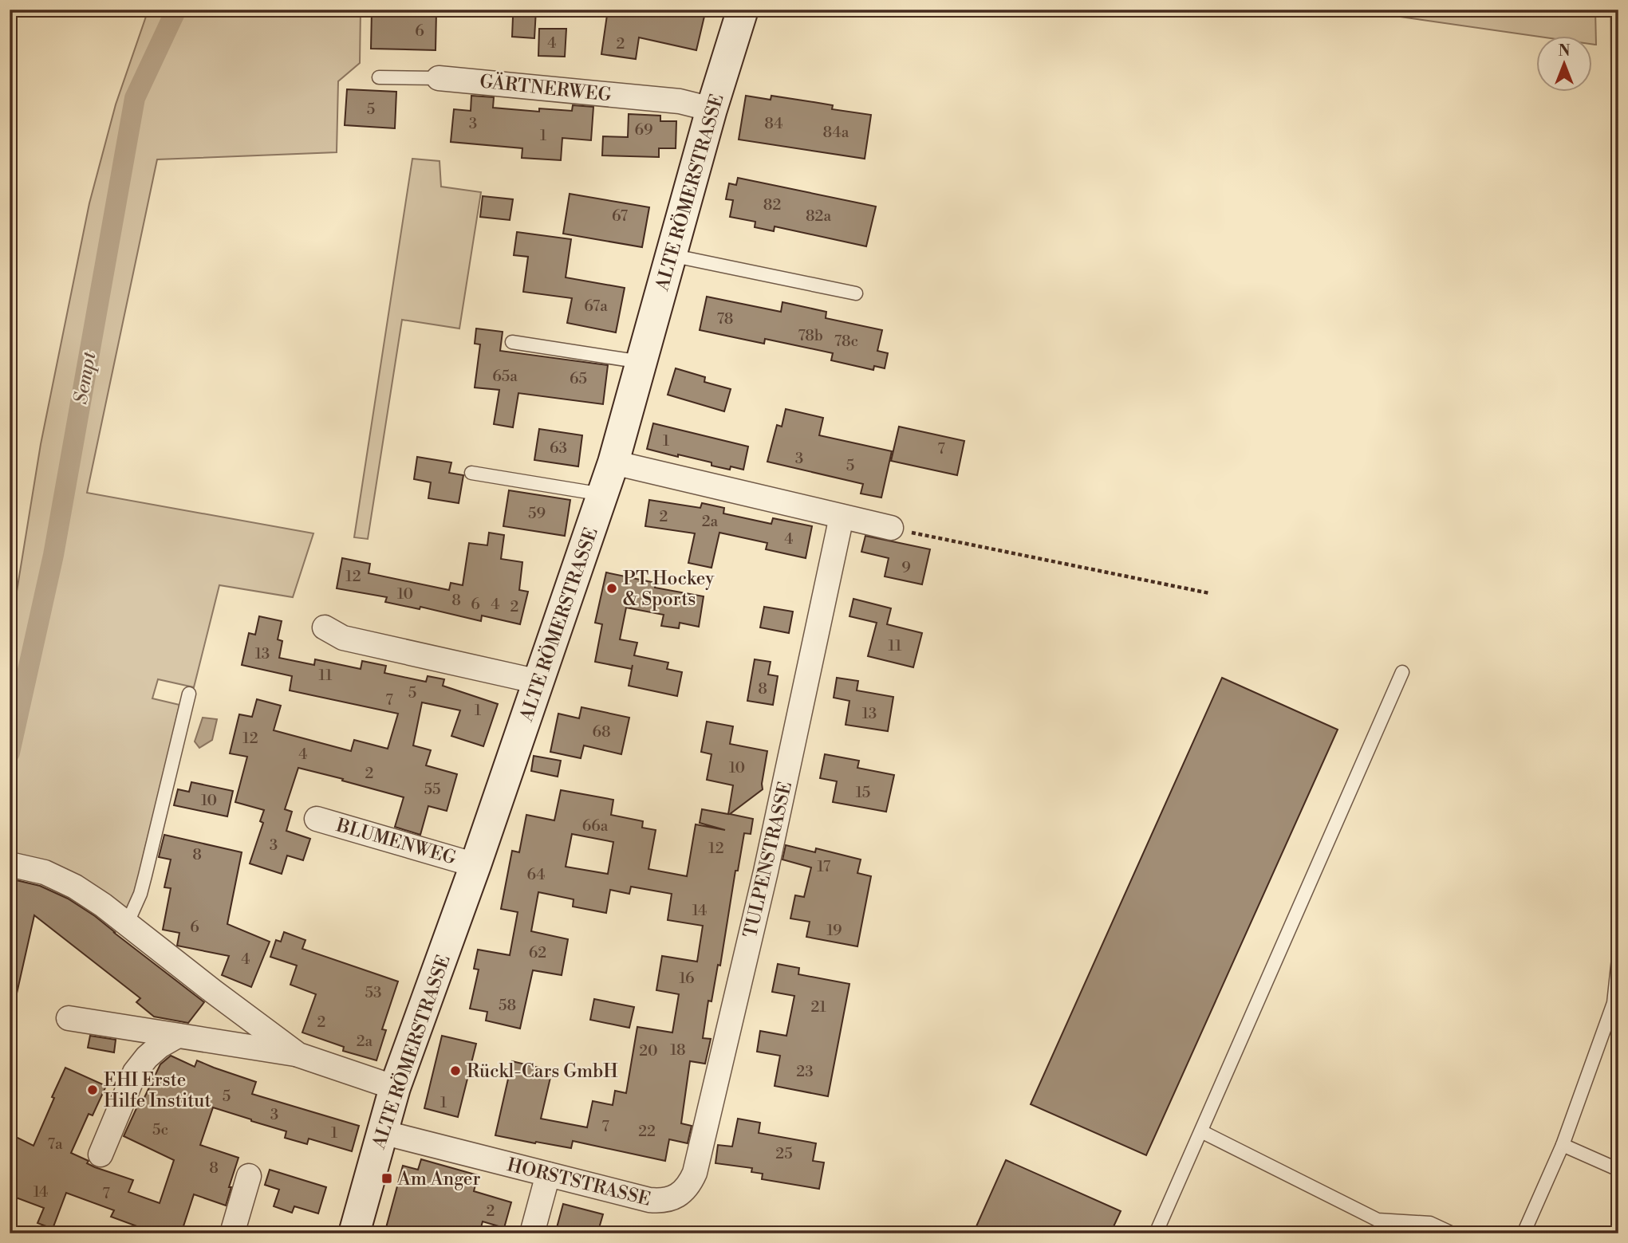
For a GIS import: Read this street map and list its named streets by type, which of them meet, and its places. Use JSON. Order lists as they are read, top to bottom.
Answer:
{
  "streets": {
    "main road": ["ALTE RÖMERSTRASSE"],
    "street": [
      "GÄRTNERWEG",
      "BLUMENWEG",
      "TULPENSTRASSE",
      "HORSTSTRASSE"
    ]
  },
  "crossings": [
    ["GÄRTNERWEG", "ALTE RÖMERSTRASSE"],
    ["ALTE RÖMERSTRASSE", "BLUMENWEG"],
    ["ALTE RÖMERSTRASSE", "HORSTSTRASSE"],
    ["TULPENSTRASSE", "HORSTSTRASSE"]
  ],
  "water": ["Sempt"],
  "places": {
    "other": ["PT Hockey & Sports", "Rückl-Cars GmbH", "EHI Erste Hilfe Institut"],
    "transit": ["Am Anger"]
  },
  "house_numbers": [
    "6",
    "4",
    "2",
    "5",
    "3",
    "84",
    "69",
    "84a",
    "1",
    "82",
    "67",
    "82a",
    "67a",
    "78",
    "78b",
    "78c",
    "65a",
    "65",
    "1",
    "63",
    "7",
    "3",
    "5",
    "59",
    "2",
    "2a",
    "4",
    "9",
    "12",
    "10",
    "8",
    "6",
    "4",
    "2",
    "11",
    "13",
    "11",
    "8",
    "5",
    "7",
    "1",
    "13",
    "68",
    "12",
    "4",
    "10",
    "2",
    "55",
    "15",
    "10",
    "66a",
    "3",
    "12",
    "8",
    "17",
    "64",
    "14",
    "6",
    "19",
    "62",
    "4",
    "16",
    "53",
    "58",
    "21",
    "2",
    "2a",
    "18",
    "20",
    "23",
    "5",
    "1",
    "3",
    "7",
    "5c",
    "22",
    "1",
    "7a",
    "25",
    "8",
    "14",
    "7",
    "2"
  ],
  "north": "top"
}
